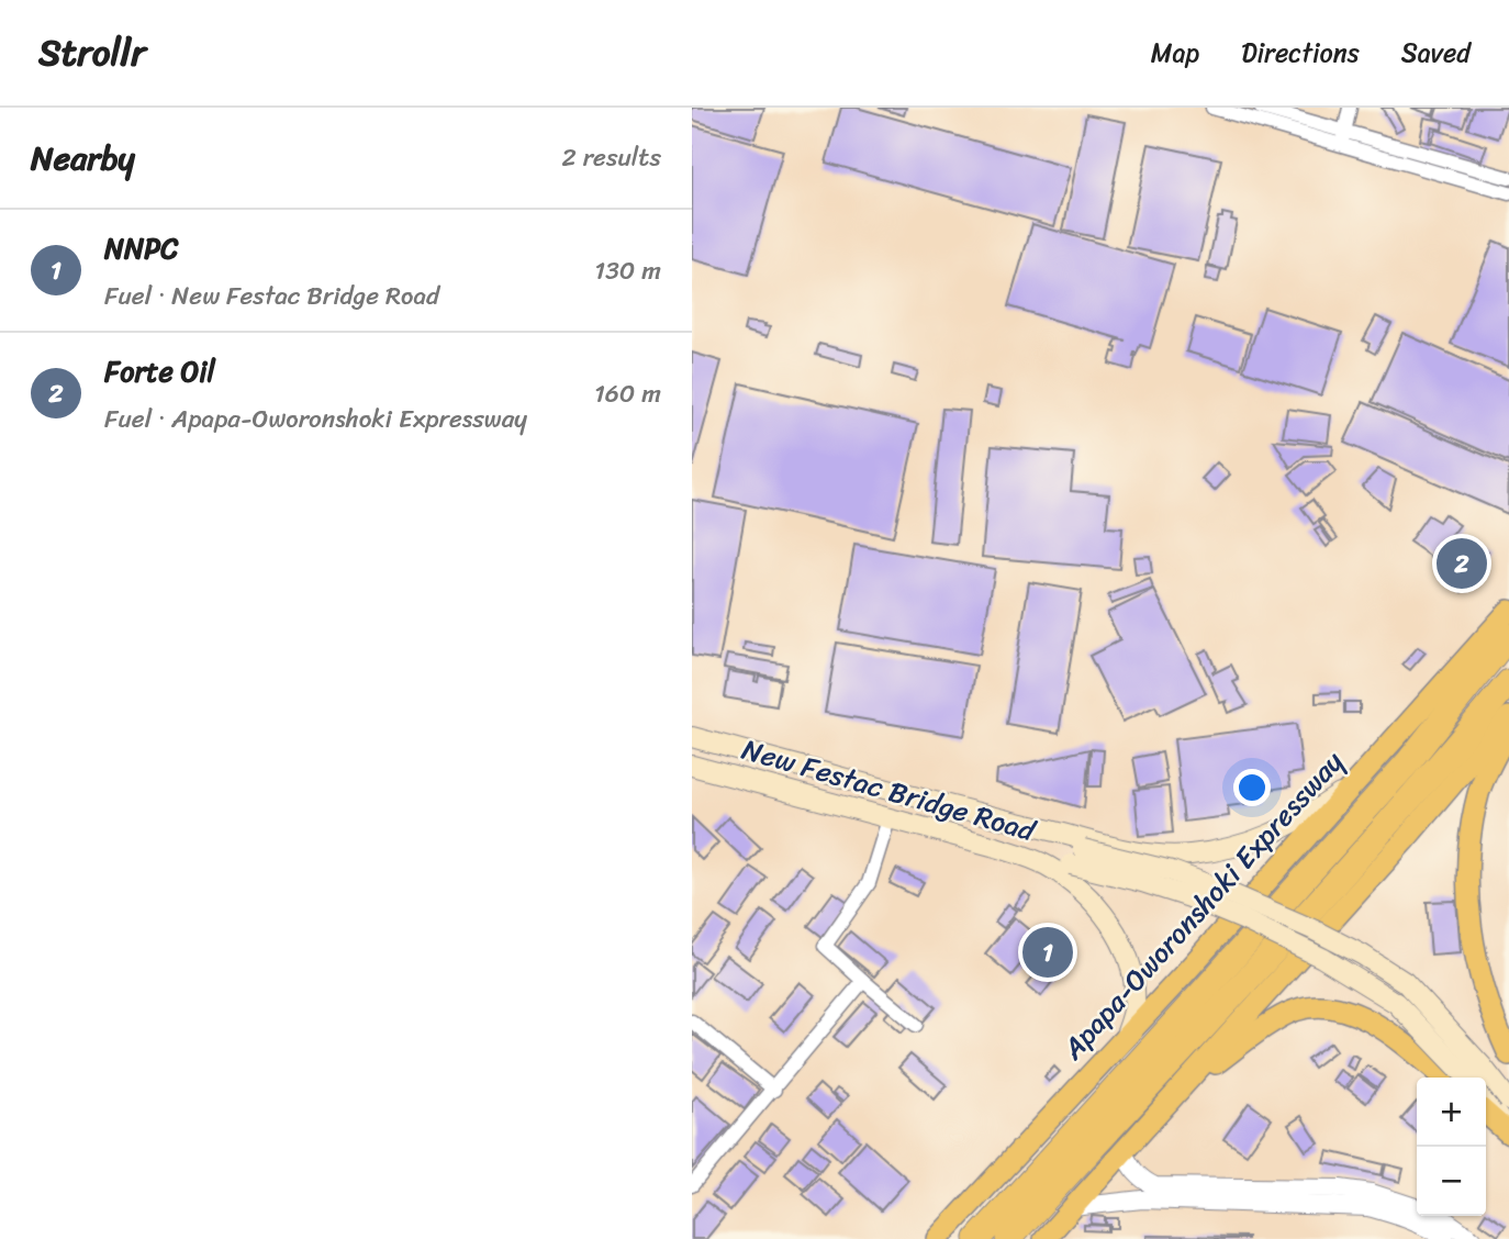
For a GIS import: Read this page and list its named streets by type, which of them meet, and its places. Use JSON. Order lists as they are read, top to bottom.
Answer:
{
  "streets": {
    "highway": ["Apapa-Oworonshoki Expressway"],
    "main road": ["New Festac Bridge Road"]
  },
  "crossings": [
    ["New Festac Bridge Road", "Apapa-Oworonshoki Expressway"]
  ],
  "page": {
    "header": "Strollr",
    "nav": ["Map", "Directions", "Saved"],
    "heading": ["Nearby", "2 results"],
    "list": [
      {
        "mark": "1",
        "name": "NNPC",
        "note": "Fuel · New Festac Bridge Road",
        "value": "130 m"
      },
      {
        "mark": "2",
        "name": "Forte Oil",
        "note": "Fuel · Apapa-Oworonshoki Expressway",
        "value": "160 m"
      }
    ],
    "pins": ["2", "1"],
    "map_buttons": ["+", "−"]
  }
}
